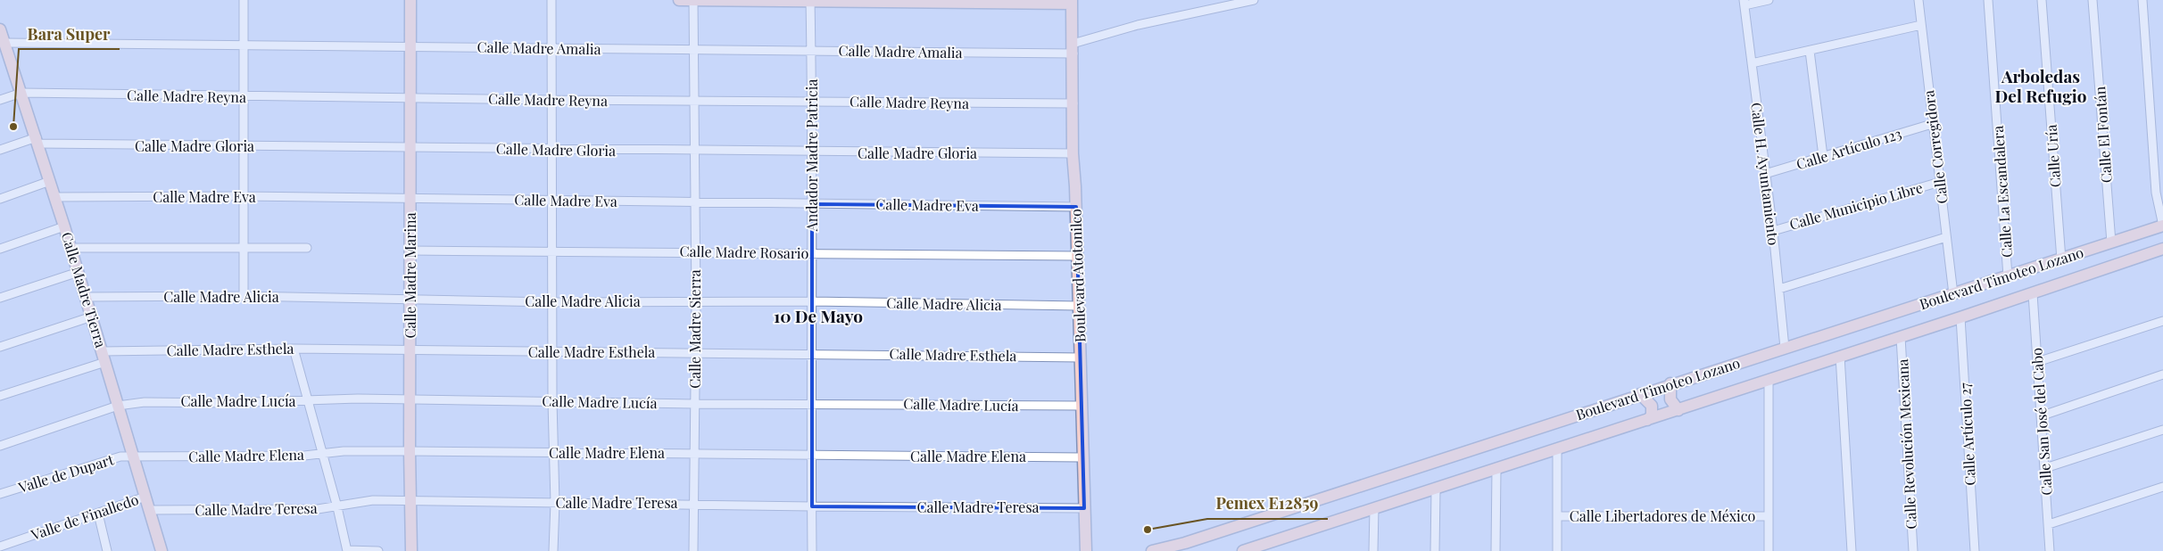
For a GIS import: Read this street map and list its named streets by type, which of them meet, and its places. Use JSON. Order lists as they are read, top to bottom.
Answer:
{
  "streets": {
    "main road": [
      "Calle Madre Marina",
      "Boulevard Atotonilco",
      "Boulevard Timoteo Lozano",
      "Calle Madre Tierra"
    ],
    "street": [
      "Calle Madre Amalia",
      "Calle Madre Reyna",
      "Calle El Fontán",
      "Calle Madre Gloria",
      "Calle Corregidora",
      "Calle Artículo 123",
      "Andador Madre Patricia",
      "Calle Uría",
      "Calle H. Ayuntamiento",
      "Calle La Escandalera",
      "Calle Madre Eva",
      "Calle Municipio Libre",
      "Calle Madre Rosario",
      "Calle Madre Alicia",
      "Calle Madre Sierra",
      "Calle Madre Esthela",
      "Calle Madre Lucía",
      "Calle San José del Cabo",
      "Calle Artículo 27",
      "Calle Revolución Mexicana",
      "Calle Madre Elena",
      "Valle de Dupart",
      "Calle Madre Teresa",
      "Calle Libertadores de México",
      "Valle de Finalledo"
    ]
  },
  "crossings": [
    ["Calle Madre Amalia", "Andador Madre Patricia"],
    ["Calle Madre Amalia", "Calle Madre Marina"],
    ["Calle Madre Amalia", "Boulevard Atotonilco"],
    ["Calle Madre Amalia", "Calle Madre Tierra"],
    ["Calle Madre Amalia", "Calle Madre Sierra"],
    ["Calle Madre Reyna", "Andador Madre Patricia"],
    ["Calle Madre Reyna", "Calle Madre Marina"],
    ["Calle Madre Reyna", "Boulevard Atotonilco"],
    ["Calle Madre Reyna", "Calle Madre Tierra"],
    ["Calle Madre Reyna", "Calle Madre Sierra"],
    ["Calle El Fontán", "Boulevard Timoteo Lozano"],
    ["Calle Madre Gloria", "Andador Madre Patricia"],
    ["Calle Madre Gloria", "Calle Madre Marina"],
    ["Calle Madre Gloria", "Boulevard Atotonilco"],
    ["Calle Madre Gloria", "Calle Madre Tierra"],
    ["Calle Madre Gloria", "Calle Madre Sierra"],
    ["Calle Corregidora", "Calle Artículo 123"],
    ["Calle Corregidora", "Calle Municipio Libre"],
    ["Calle Corregidora", "Boulevard Timoteo Lozano"],
    ["Calle Artículo 123", "Calle H. Ayuntamiento"],
    ["Andador Madre Patricia", "Calle Madre Eva"],
    ["Andador Madre Patricia", "Calle Madre Rosario"],
    ["Andador Madre Patricia", "Calle Madre Alicia"],
    ["Andador Madre Patricia", "Calle Madre Esthela"],
    ["Andador Madre Patricia", "Calle Madre Lucía"],
    ["Andador Madre Patricia", "Calle Madre Elena"],
    ["Andador Madre Patricia", "Calle Madre Teresa"],
    ["Calle Uría", "Boulevard Timoteo Lozano"],
    ["Calle H. Ayuntamiento", "Calle Municipio Libre"],
    ["Calle H. Ayuntamiento", "Boulevard Timoteo Lozano"],
    ["Calle La Escandalera", "Boulevard Timoteo Lozano"],
    ["Calle Madre Eva", "Calle Madre Marina"],
    ["Calle Madre Eva", "Boulevard Atotonilco"],
    ["Calle Madre Eva", "Calle Madre Tierra"],
    ["Calle Madre Eva", "Calle Madre Sierra"],
    ["Calle Madre Rosario", "Calle Madre Marina"],
    ["Calle Madre Rosario", "Boulevard Atotonilco"],
    ["Calle Madre Rosario", "Calle Madre Sierra"],
    ["Calle Madre Marina", "Calle Madre Alicia"],
    ["Calle Madre Marina", "Calle Madre Esthela"],
    ["Calle Madre Marina", "Calle Madre Lucía"],
    ["Calle Madre Marina", "Calle Madre Elena"],
    ["Calle Madre Marina", "Calle Madre Teresa"],
    ["Boulevard Atotonilco", "Calle Madre Alicia"],
    ["Boulevard Atotonilco", "Calle Madre Esthela"],
    ["Boulevard Atotonilco", "Calle Madre Lucía"],
    ["Boulevard Atotonilco", "Calle Madre Elena"],
    ["Boulevard Atotonilco", "Calle Madre Teresa"],
    ["Boulevard Timoteo Lozano", "Calle San José del Cabo"],
    ["Boulevard Timoteo Lozano", "Calle Artículo 27"],
    ["Boulevard Timoteo Lozano", "Calle Revolución Mexicana"],
    ["Calle Madre Tierra", "Calle Madre Alicia"],
    ["Calle Madre Tierra", "Calle Madre Esthela"],
    ["Calle Madre Tierra", "Calle Madre Lucía"],
    ["Calle Madre Tierra", "Calle Madre Elena"],
    ["Calle Madre Tierra", "Valle de Dupart"],
    ["Calle Madre Tierra", "Calle Madre Teresa"],
    ["Calle Madre Tierra", "Valle de Finalledo"],
    ["Calle Madre Alicia", "Calle Madre Sierra"],
    ["Calle Madre Sierra", "Calle Madre Esthela"],
    ["Calle Madre Sierra", "Calle Madre Lucía"],
    ["Calle Madre Sierra", "Calle Madre Elena"],
    ["Calle Madre Sierra", "Calle Madre Teresa"],
    ["Calle Madre Elena", "Valle de Dupart"]
  ],
  "districts": ["Arboledas Del Refugio", "10 De Mayo"],
  "places": ["Bara Super", "Pemex E12859"]
}
